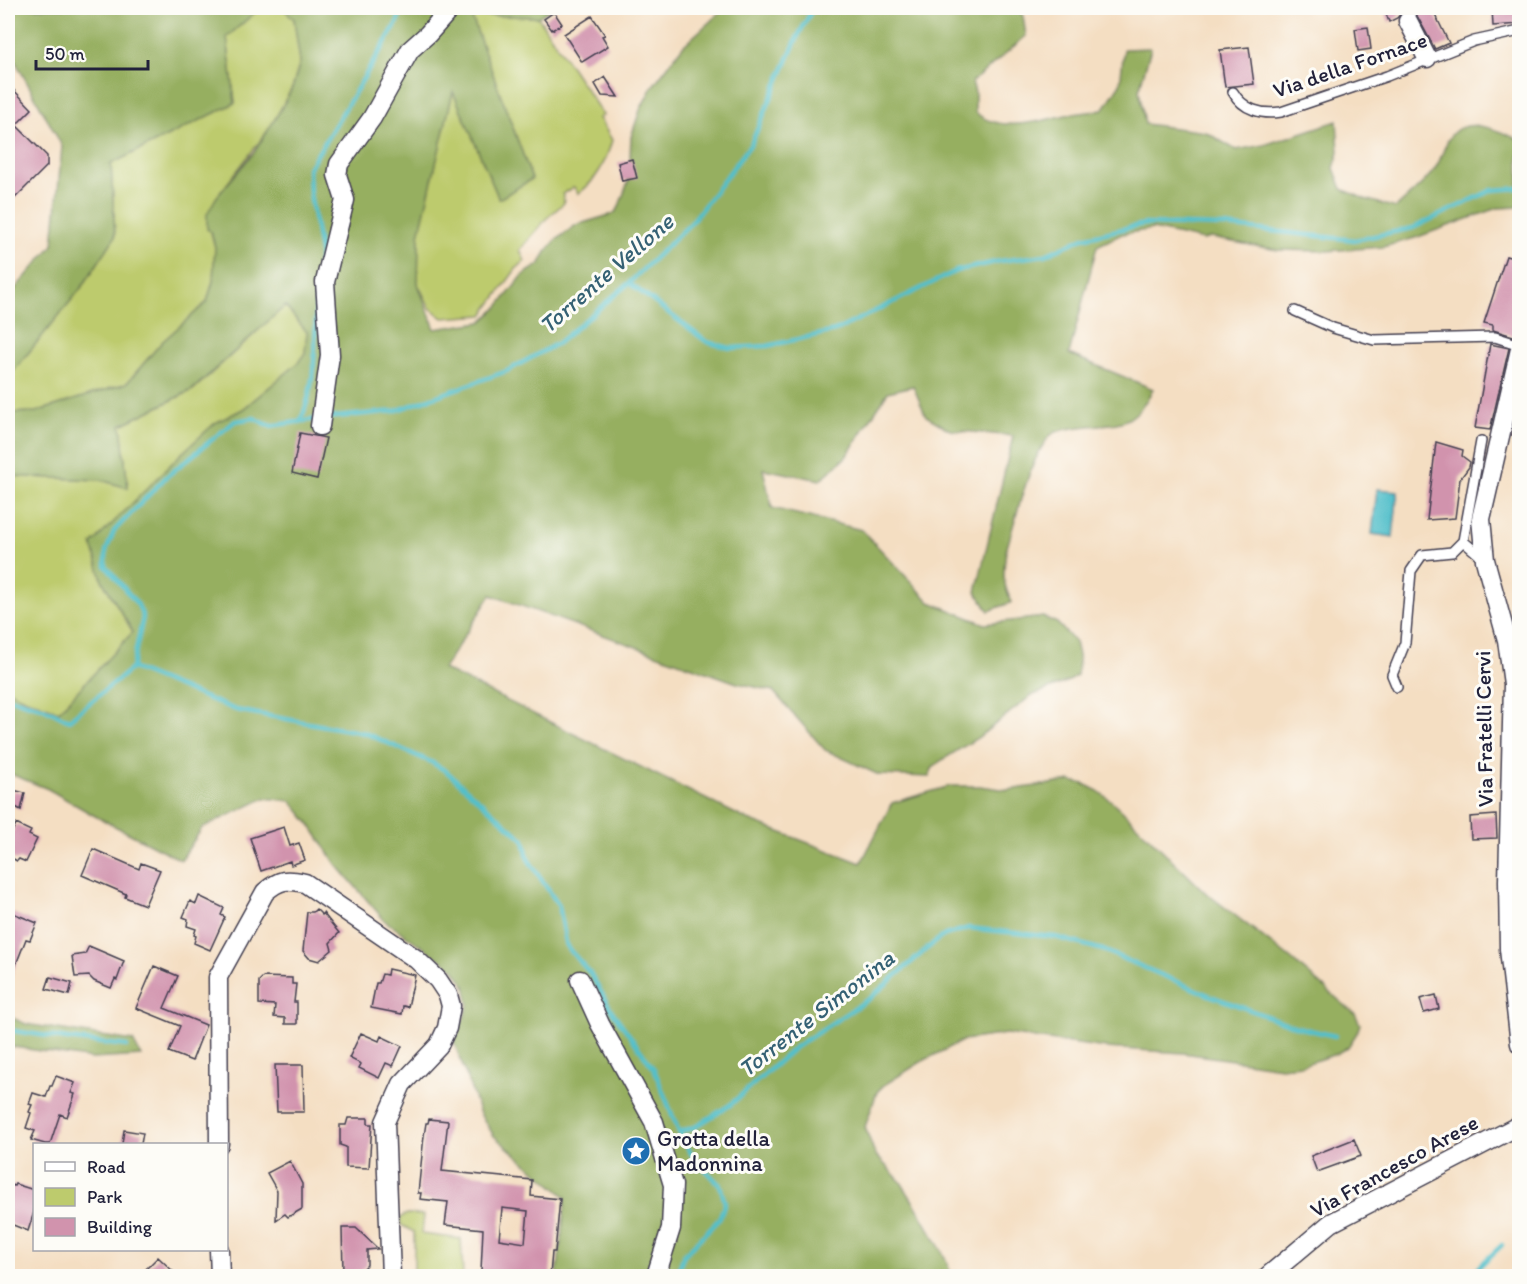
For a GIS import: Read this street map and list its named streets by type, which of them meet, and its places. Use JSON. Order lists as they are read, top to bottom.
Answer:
{
  "streets": {
    "street": ["Via Fratelli Cervi", "Via Francesco Arese"],
    "lane": ["Via della Fornace"]
  },
  "water": ["Torrente Vellone", "Torrente Simonina"],
  "places": {
    "place": ["Grotta della Madonnina"]
  },
  "legend": ["Road", "Park", "Building"],
  "scale_bar": "50 m"
}
